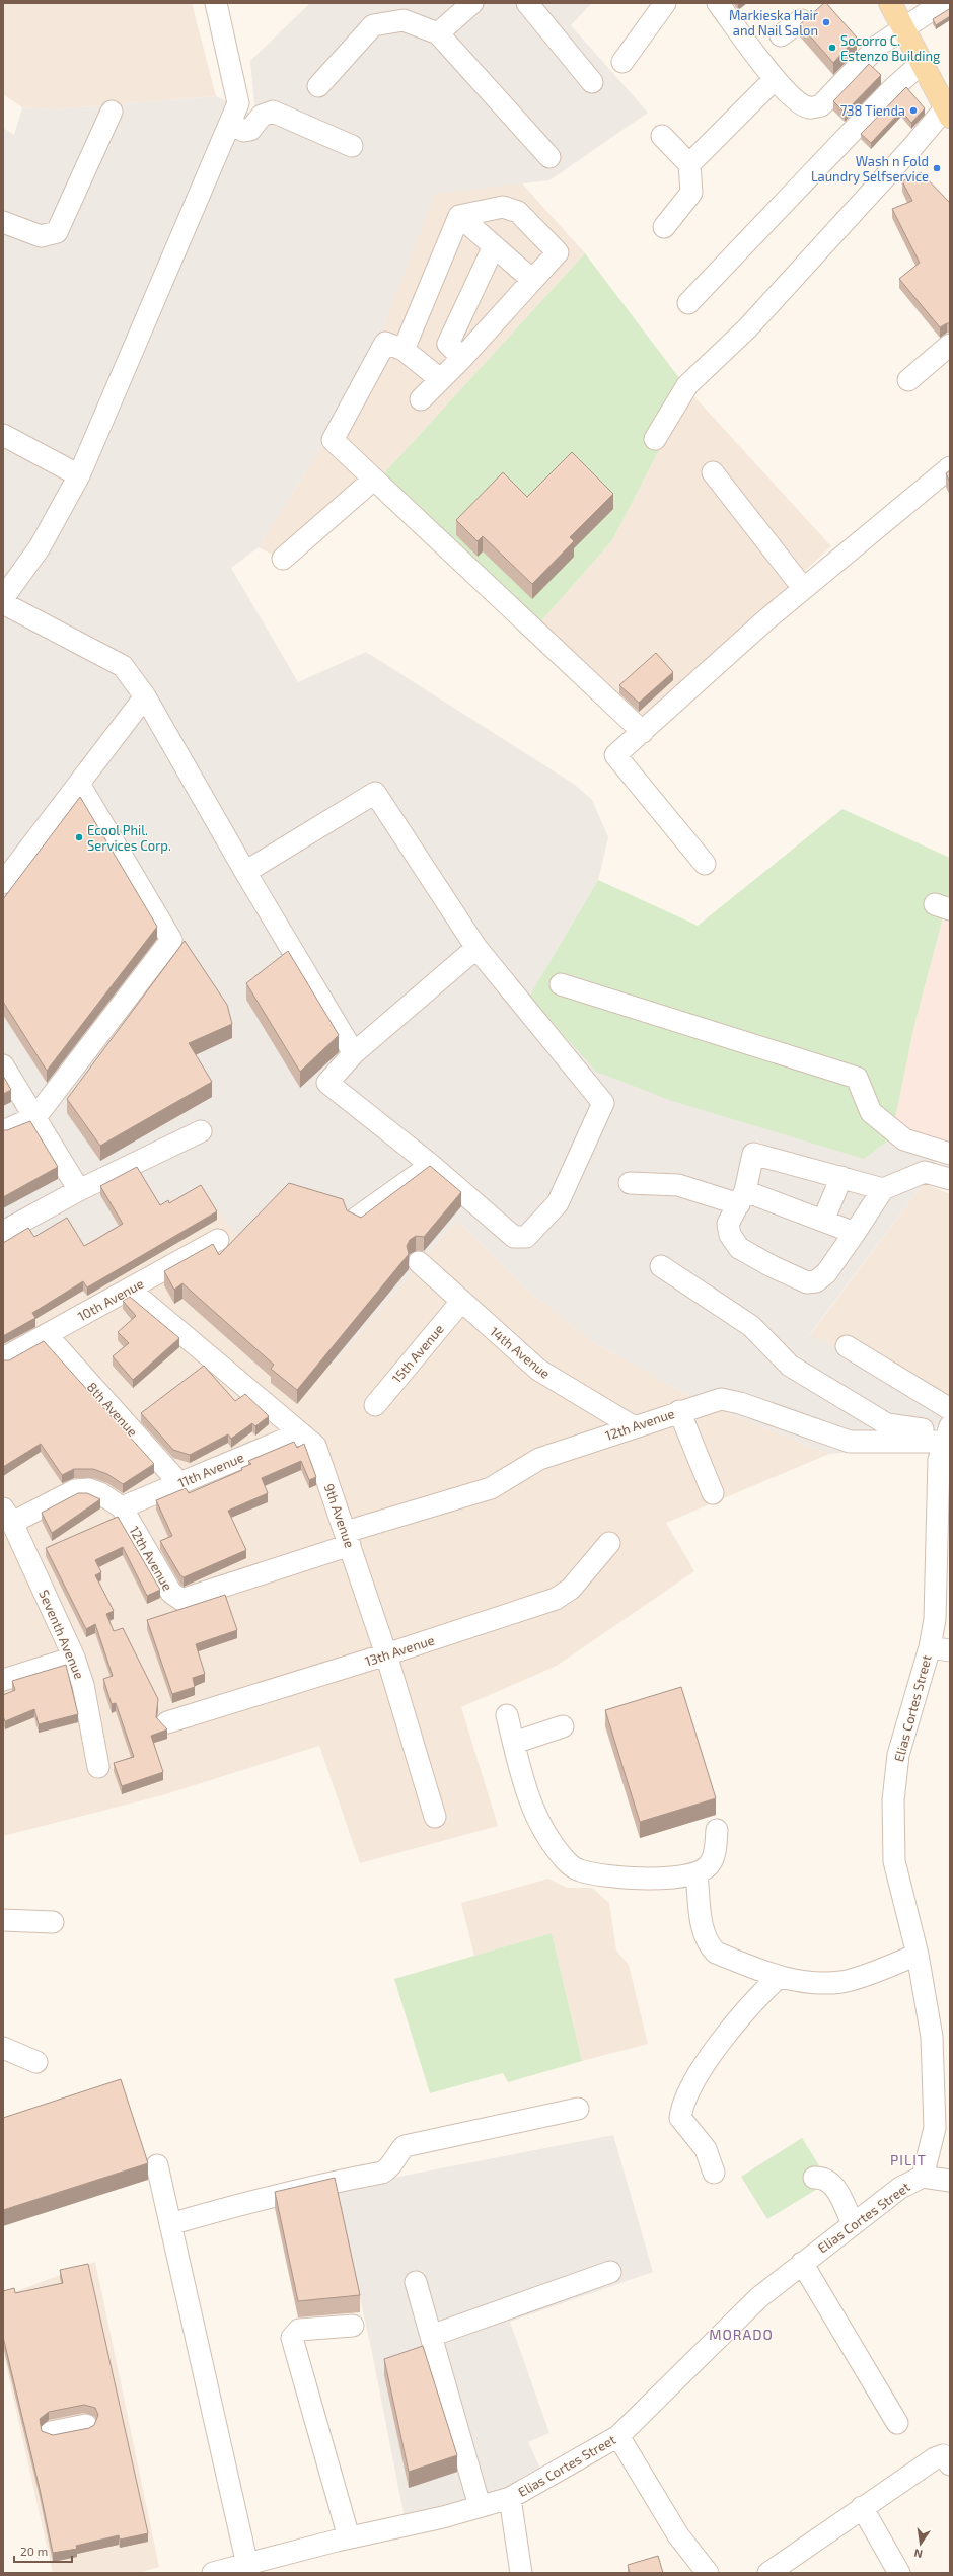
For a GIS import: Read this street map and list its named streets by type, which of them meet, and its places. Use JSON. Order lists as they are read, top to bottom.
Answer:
{
  "streets": {
    "street": [
      "10th Avenue",
      "14th Avenue",
      "15th Avenue",
      "8th Avenue",
      "12th Avenue",
      "11th Avenue",
      "9th Avenue",
      "Seventh Avenue",
      "13th Avenue",
      "Elias Cortes Street"
    ]
  },
  "crossings": [
    ["10th Avenue", "8th Avenue"],
    ["10th Avenue", "9th Avenue"],
    ["14th Avenue", "15th Avenue"],
    ["14th Avenue", "12th Avenue"],
    ["8th Avenue", "11th Avenue"],
    ["12th Avenue", "11th Avenue"],
    ["12th Avenue", "9th Avenue"],
    ["12th Avenue", "Seventh Avenue"],
    ["12th Avenue", "Elias Cortes Street"],
    ["11th Avenue", "9th Avenue"],
    ["9th Avenue", "13th Avenue"]
  ],
  "districts": ["PILIT", "MORADO"],
  "places": [
    "Markieska Hair and Nail Salon",
    "Socorro C. Estenzo Building",
    "738 Tienda",
    "Wash n Fold Laundry Selfservice",
    "Ecool Phil. Services Corp."
  ],
  "scale_bar": "20 m",
  "north": "bottom"
}
